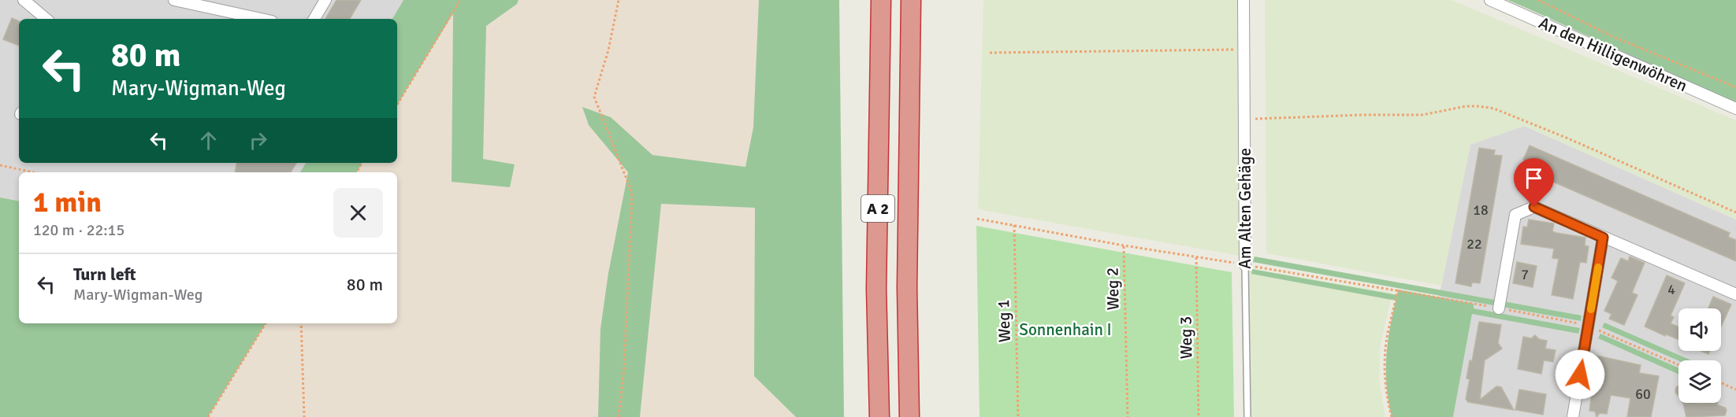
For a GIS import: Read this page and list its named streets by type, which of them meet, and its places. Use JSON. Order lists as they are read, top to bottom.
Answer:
{
  "streets": {
    "highway": ["A 2"],
    "street": ["An den Hilligenwöhren", "Am Alten Gehäge"],
    "path": ["Weg 2", "Weg 1", "Weg 3"]
  },
  "parks": ["Sonnenhain I"],
  "house_numbers": [
    "18",
    "22",
    "7",
    "4",
    "60"
  ],
  "page": {
    "turn": ["80 m", "Mary-Wigman-Weg"],
    "heading": ["1 min", "120 m · 22:15"],
    "list": [
      {
        "name": "Turn left",
        "note": "Mary-Wigman-Weg",
        "value": "80 m"
      }
    ]
  }
}
